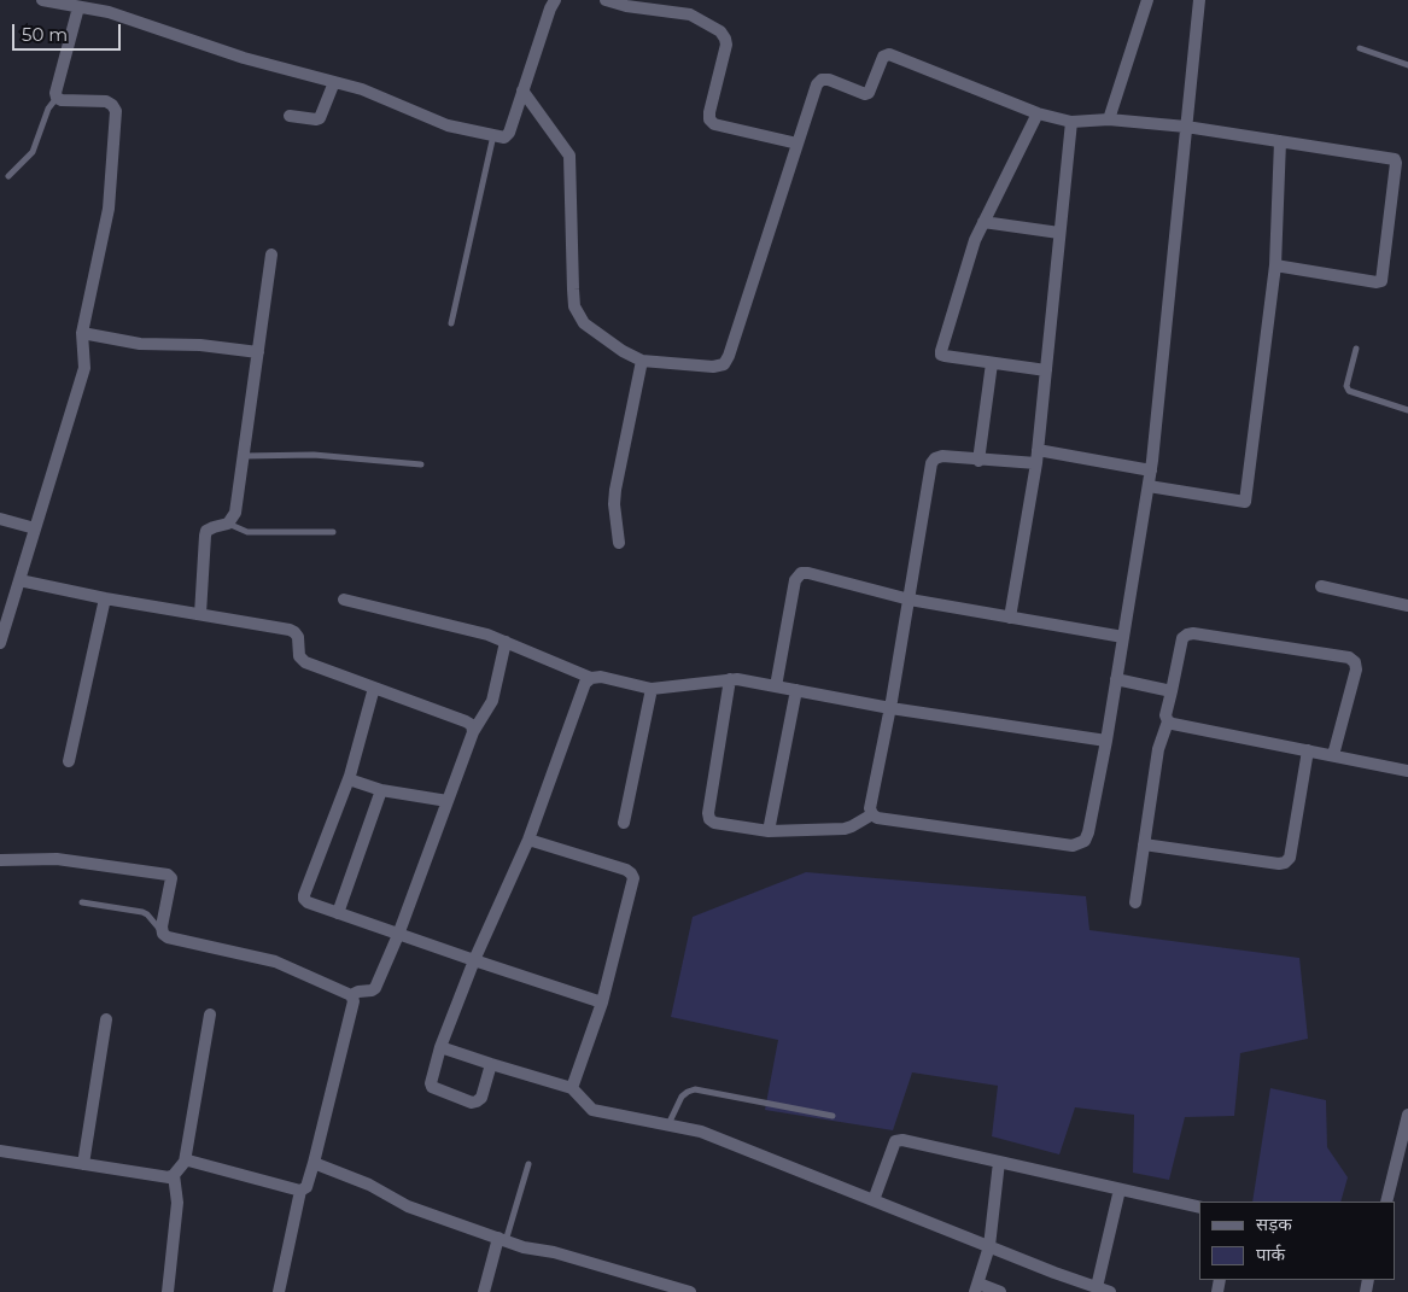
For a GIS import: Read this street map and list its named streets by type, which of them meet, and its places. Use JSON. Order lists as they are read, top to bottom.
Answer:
{
  "legend": ["सड़क", "पार्क"],
  "scale_bar": "50 m"
}
